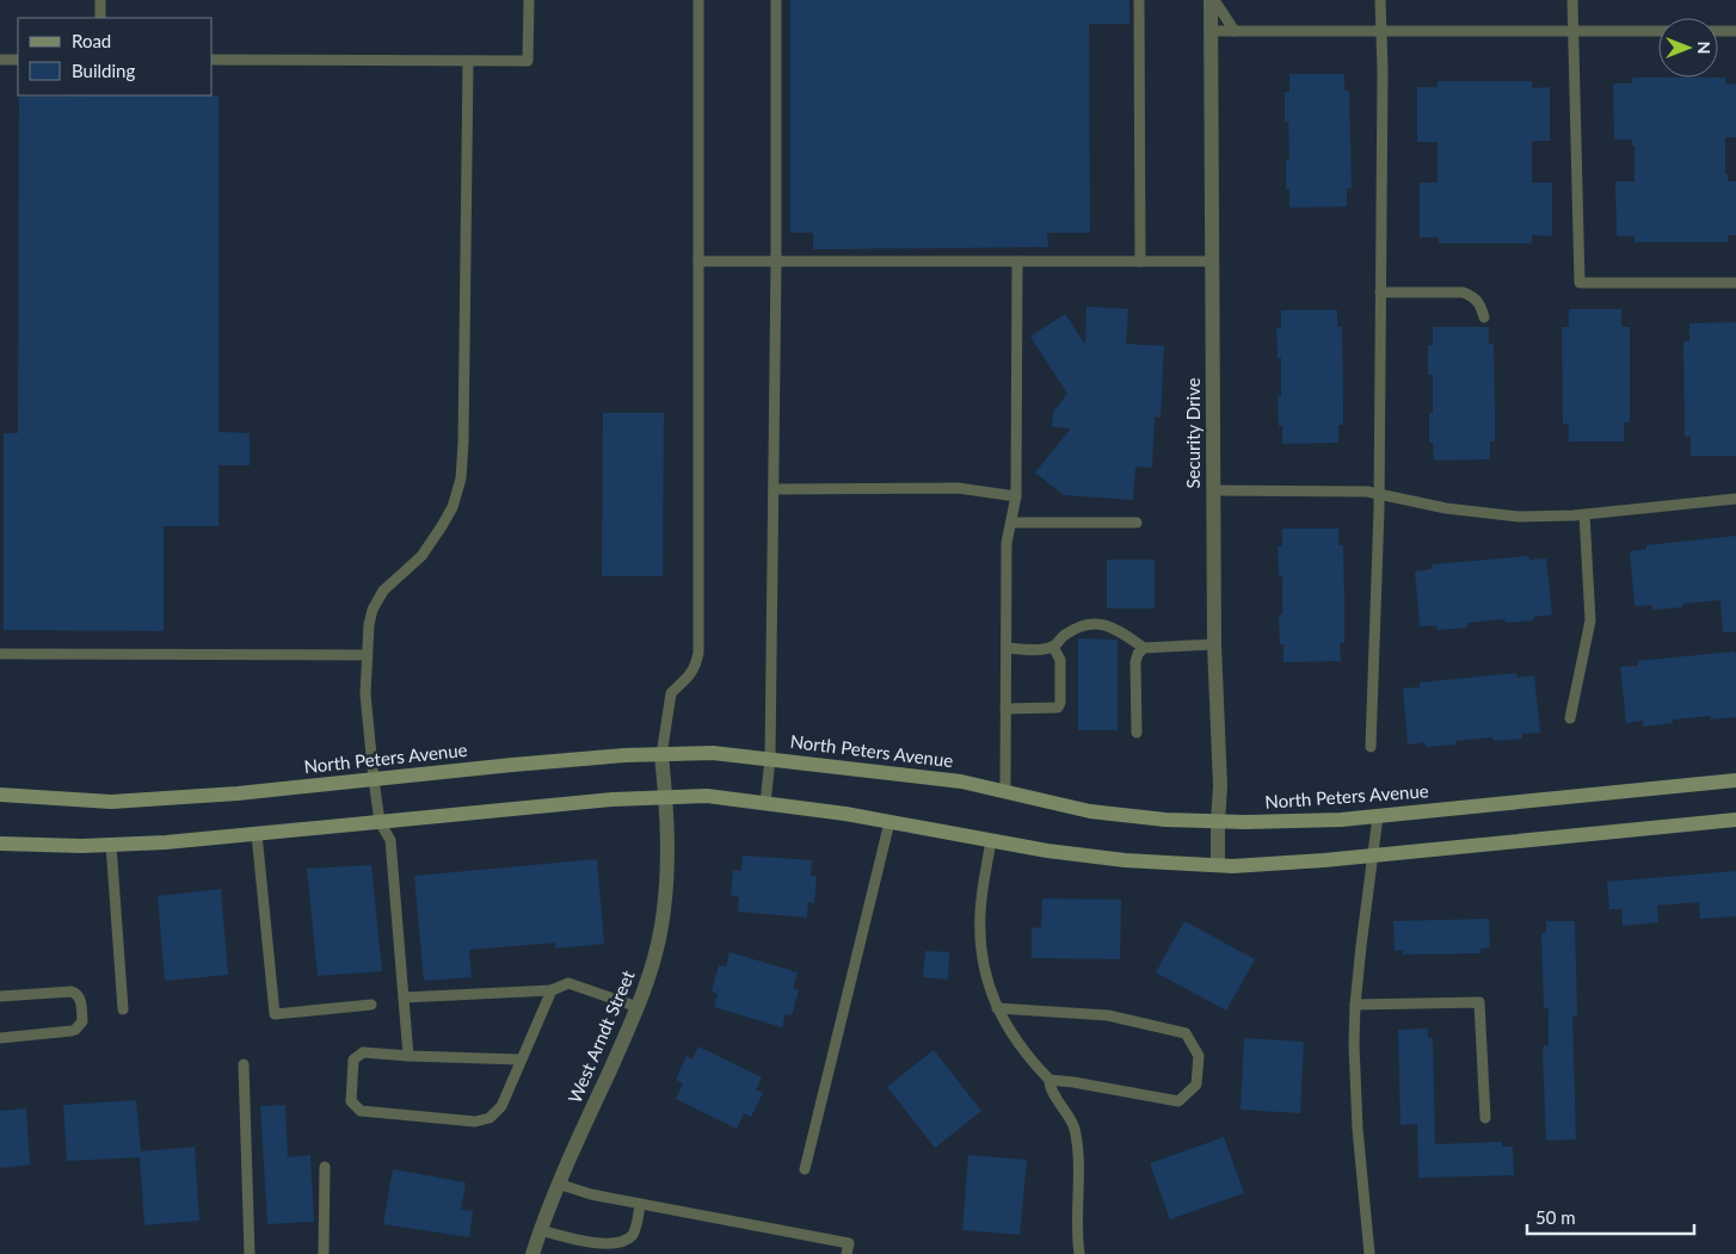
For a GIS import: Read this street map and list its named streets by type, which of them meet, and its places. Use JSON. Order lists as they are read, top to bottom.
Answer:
{
  "streets": {
    "main road": ["North Peters Avenue"],
    "street": ["Security Drive", "West Arndt Street"]
  },
  "crossings": [
    ["Security Drive", "North Peters Avenue"],
    ["North Peters Avenue", "West Arndt Street"]
  ],
  "legend": ["Road", "Building"],
  "scale_bar": "50 m",
  "north": "right"
}
